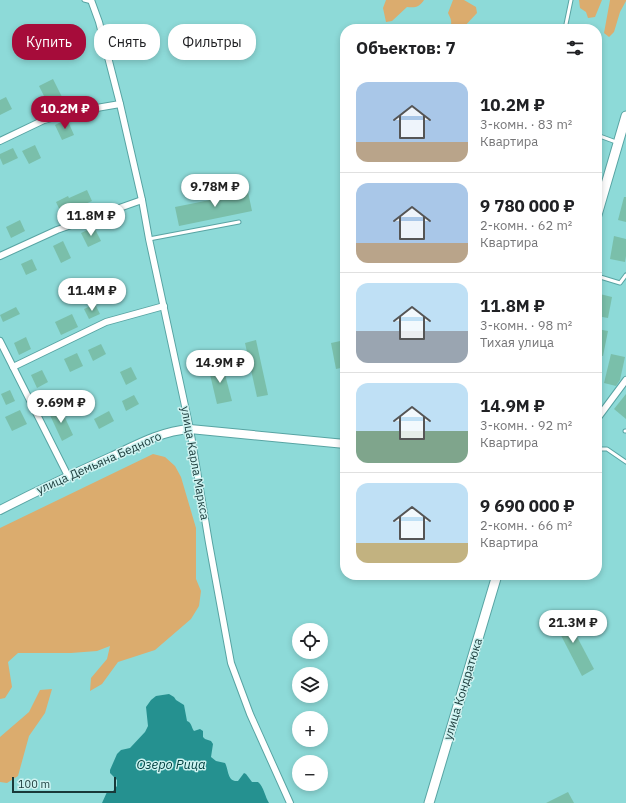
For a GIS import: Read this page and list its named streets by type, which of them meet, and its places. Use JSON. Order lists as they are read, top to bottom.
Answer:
{
  "streets": {
    "main road": ["улица Кондратюка"],
    "street": ["улица Демьяна Бедного", "улица Карла Маркса"]
  },
  "crossings": [
    ["улица Демьяна Бедного", "улица Карла Маркса"]
  ],
  "water": ["Озеро Рица"],
  "scale_bar": "100 m",
  "page": {
    "chip": ["Купить", "Снять", "Фильтры"],
    "heading": "Объектов: 7",
    "list": [
      {
        "name": "10.2M ₽",
        "note": "3-комн. · 83 m² · Квартира"
      },
      {
        "name": "9 780 000 ₽",
        "note": "2-комн. · 62 m² · Квартира"
      },
      {
        "name": "11.8M ₽",
        "note": "3-комн. · 98 m² · Тихая улица"
      },
      {
        "name": "14.9M ₽",
        "note": "3-комн. · 92 m² · Квартира"
      },
      {
        "name": "9 690 000 ₽",
        "note": "2-комн. · 66 m² · Квартира"
      }
    ],
    "price": [
      "10.2M ₽",
      "9.78M ₽",
      "11.8M ₽",
      "11.4M ₽",
      "14.9M ₽",
      "9.69M ₽",
      "21.3M ₽"
    ],
    "map_buttons": ["+", "−"],
    "scale": "100 m"
  }
}
